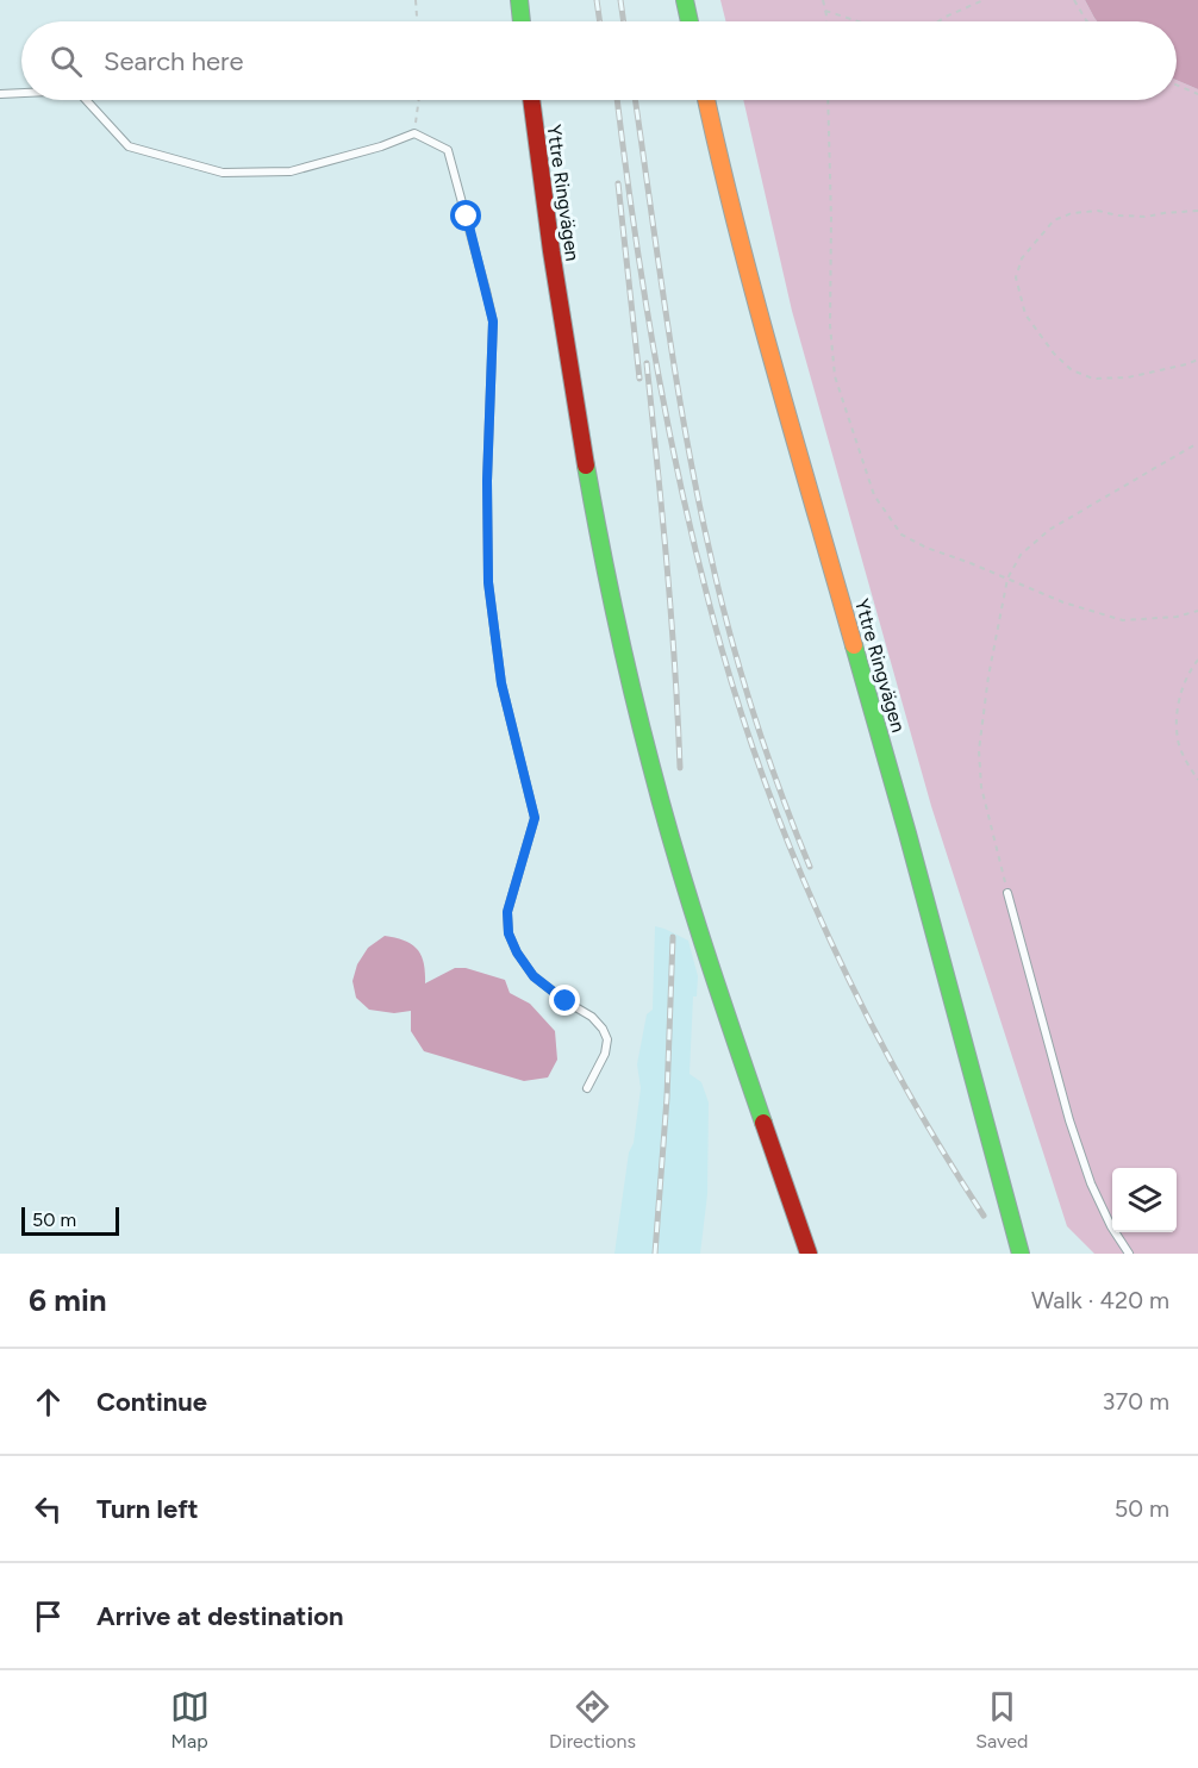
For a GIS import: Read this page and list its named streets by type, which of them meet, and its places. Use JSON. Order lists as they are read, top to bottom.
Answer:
{
  "streets": {
    "highway": ["Yttre Ringvägen"]
  },
  "scale_bar": "50 m",
  "page": {
    "search": "Search here",
    "scale": "50 m",
    "heading": ["6 min", "Walk · 420 m"],
    "list": [
      ["Continue", "370 m"],
      ["Turn left", "50 m"],
      "Arrive at destination"
    ],
    "nav": ["Map", "Directions", "Saved"]
  }
}
